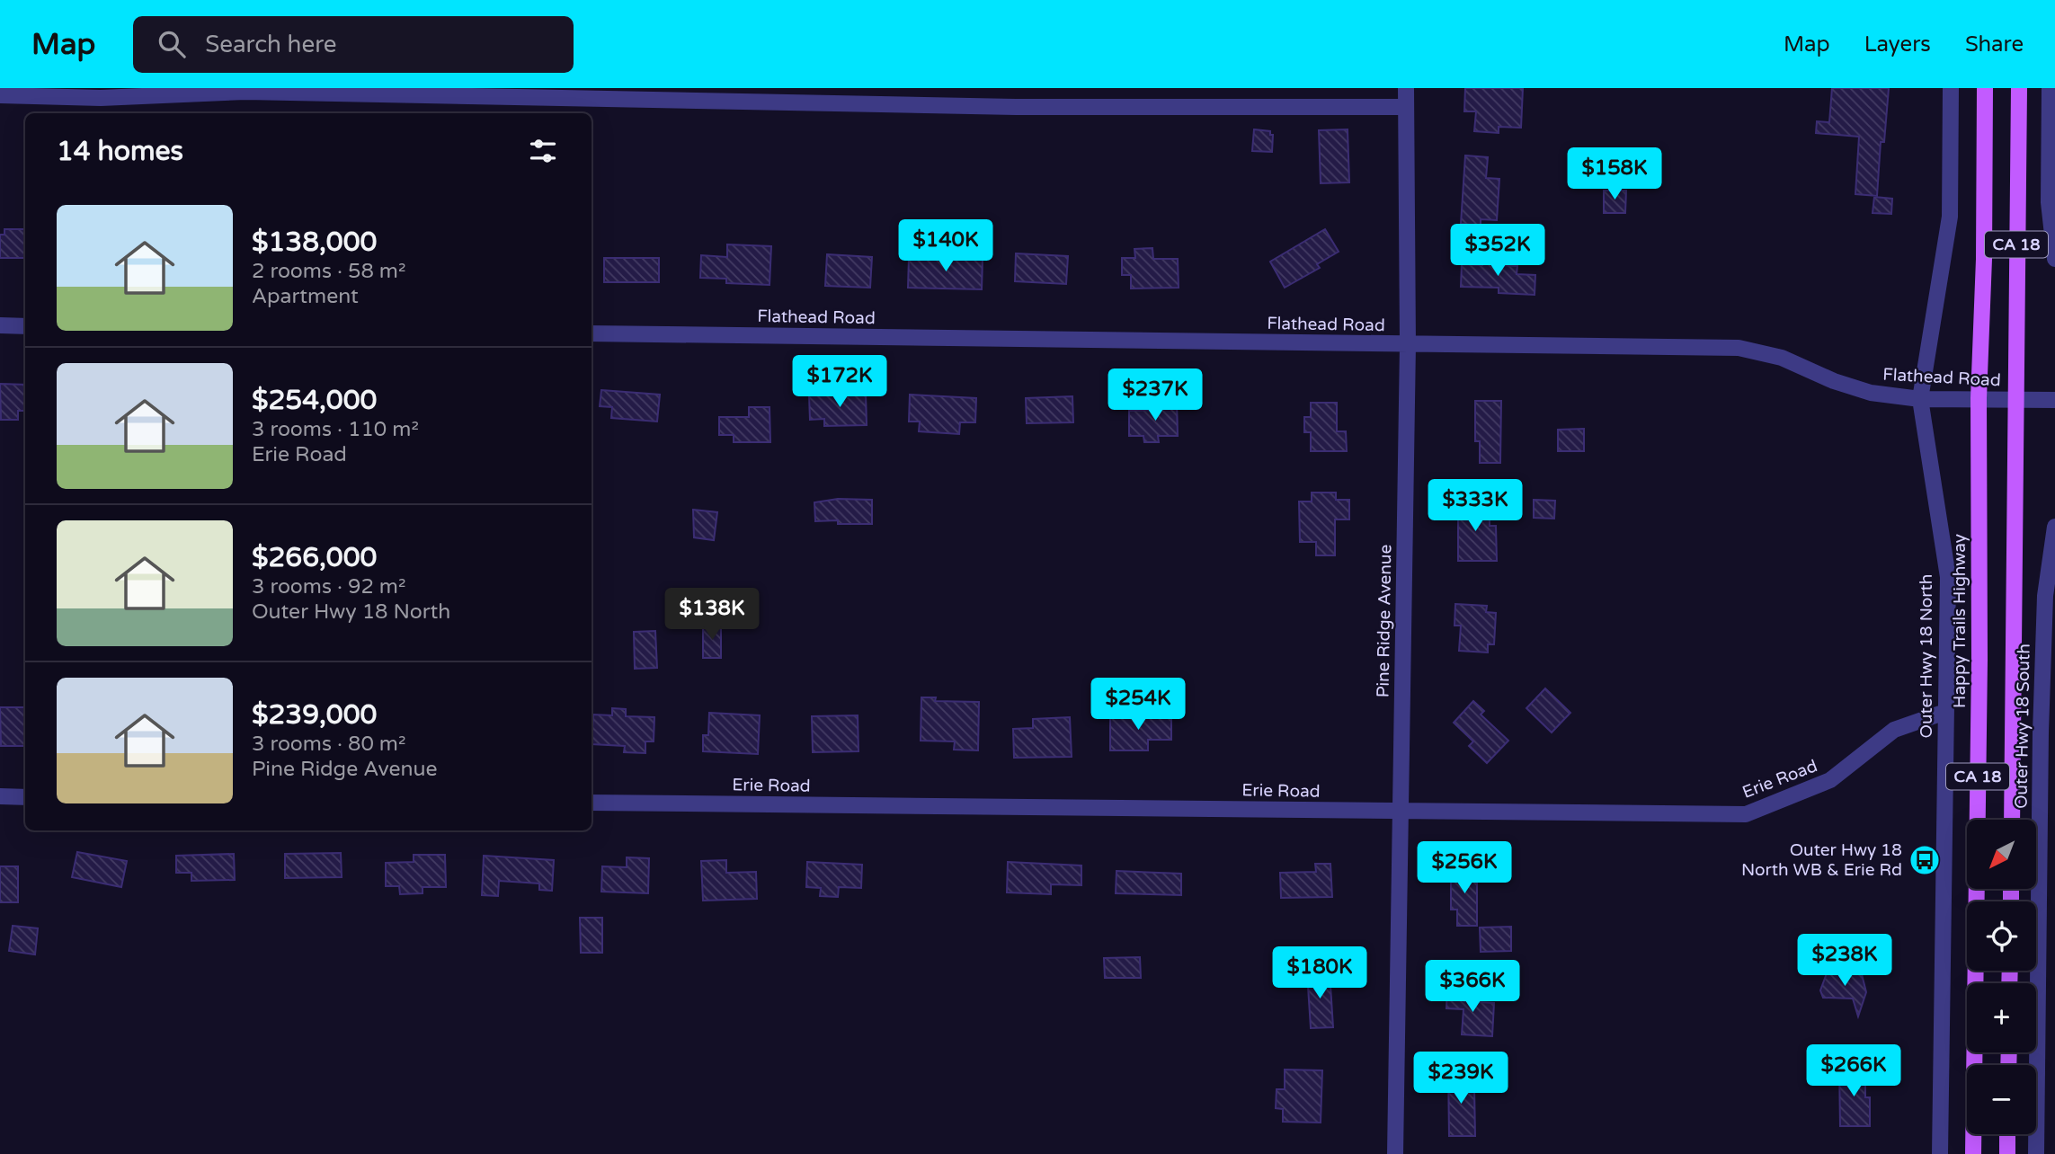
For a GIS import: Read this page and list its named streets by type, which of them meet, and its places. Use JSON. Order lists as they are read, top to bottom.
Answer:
{
  "streets": {
    "main road": ["CA 18", "Happy Trails Highway"],
    "street": [
      "Flathead Road",
      "Pine Ridge Avenue",
      "Outer Hwy 18 North",
      "Outer Hwy 18 South",
      "Erie Road"
    ]
  },
  "crossings": [
    ["CA 18", "Flathead Road"],
    ["Flathead Road", "Pine Ridge Avenue"],
    ["Flathead Road", "Happy Trails Highway"],
    ["Flathead Road", "Outer Hwy 18 North"],
    ["Pine Ridge Avenue", "Erie Road"],
    ["Outer Hwy 18 North", "Erie Road"]
  ],
  "places": {
    "bus stop": ["Outer Hwy 18 North WB & Erie Rd"]
  },
  "north": "bottom left",
  "page": {
    "header": "Map",
    "search": "Search here",
    "nav": ["Map", "Layers", "Share"],
    "heading": "14 homes",
    "price": [
      "$158K",
      "$140K",
      "$352K",
      "$172K",
      "$237K",
      "$333K",
      "$138K",
      "$254K",
      "$256K",
      "$238K",
      "$180K",
      "$366K",
      "$266K",
      "$239K"
    ],
    "list": [
      {
        "name": "$138,000",
        "note": "2 rooms · 58 m² · Apartment"
      },
      {
        "name": "$254,000",
        "note": "3 rooms · 110 m² · Erie Road"
      },
      {
        "name": "$266,000",
        "note": "3 rooms · 92 m² · Outer Hwy 18 North"
      },
      {
        "name": "$239,000",
        "note": "3 rooms · 80 m² · Pine Ridge Avenue"
      }
    ],
    "map_buttons": ["+", "−"]
  }
}
